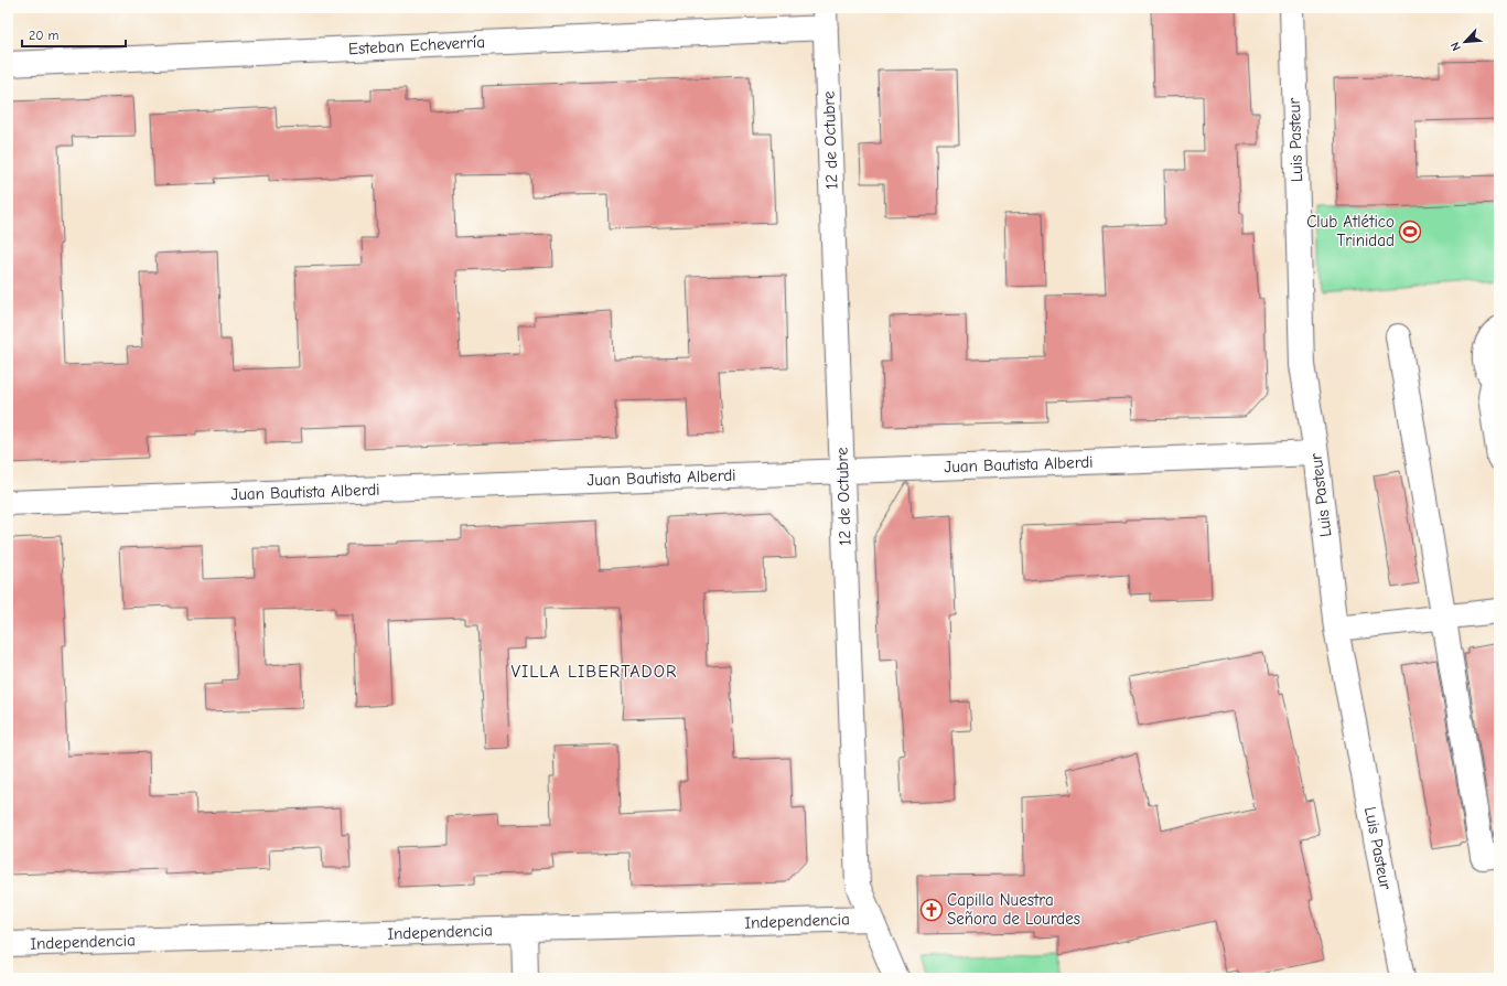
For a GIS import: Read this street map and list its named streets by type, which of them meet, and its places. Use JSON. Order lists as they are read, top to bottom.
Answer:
{
  "streets": {
    "street": [
      "Esteban Echeverría",
      "12 de Octubre",
      "Luis Pasteur",
      "Juan Bautista Alberdi",
      "Independencia"
    ]
  },
  "crossings": [
    ["Esteban Echeverría", "12 de Octubre"],
    ["12 de Octubre", "Juan Bautista Alberdi"],
    ["12 de Octubre", "Independencia"],
    ["Luis Pasteur", "Juan Bautista Alberdi"]
  ],
  "districts": ["VILLA LIBERTADOR"],
  "places": {
    "sports": ["Club Atlético Trinidad"],
    "church": ["Capilla Nuestra Señora de Lourdes"]
  },
  "scale_bar": "20 m",
  "north": "bottom left"
}
